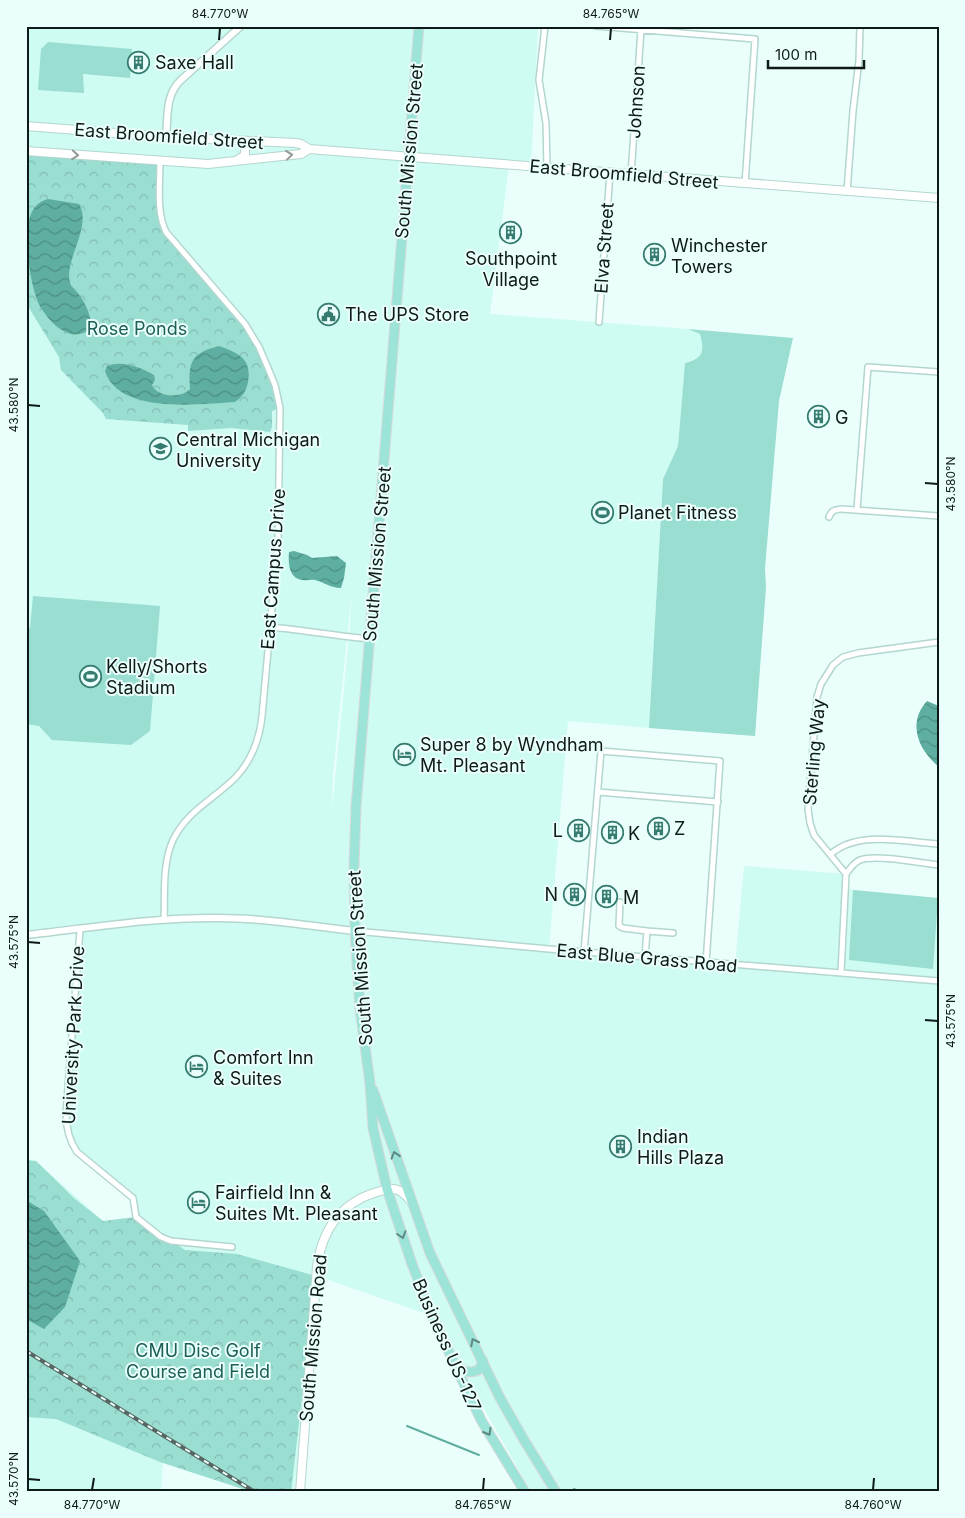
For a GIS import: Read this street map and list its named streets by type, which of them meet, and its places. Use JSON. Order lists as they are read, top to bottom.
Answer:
{
  "streets": {
    "main road": [
      "East Broomfield Street",
      "South Mission Street",
      "South Mission Road",
      "Business US-127"
    ],
    "street": [
      "Johnson",
      "Elva Street",
      "East Campus Drive",
      "Sterling Way",
      "East Blue Grass Road",
      "University Park Drive"
    ]
  },
  "crossings": [
    ["Johnson", "East Broomfield Street"],
    ["East Broomfield Street", "South Mission Street"],
    ["East Broomfield Street", "Elva Street"],
    ["East Broomfield Street", "East Campus Drive"],
    ["South Mission Street", "East Blue Grass Road"],
    ["South Mission Street", "South Mission Road"],
    ["South Mission Street", "Business US-127"],
    ["South Mission Road", "Business US-127"]
  ],
  "parks": ["Rose Ponds", "CMU Disc Golf Course and Field"],
  "places": {
    "building": [
      "Saxe Hall",
      "Southpoint Village",
      "Winchester Towers",
      "G",
      "Z",
      "L",
      "K",
      "N",
      "M",
      "Indian Hills Plaza"
    ],
    "public building": ["The UPS Store"],
    "school or university": ["Central Michigan University"],
    "sports": ["Planet Fitness", "Kelly/Shorts Stadium"],
    "hotel": ["Super 8 by Wyndham Mt. Pleasant", "Comfort Inn & Suites", "Fairfield Inn & Suites Mt. Pleasant"]
  },
  "scale_bar": "100 m",
  "coordinates": [
    "84.770°W",
    "84.765°W",
    "43.580°N",
    "43.575°N",
    "43.570°N",
    "84.760°W"
  ]
}
